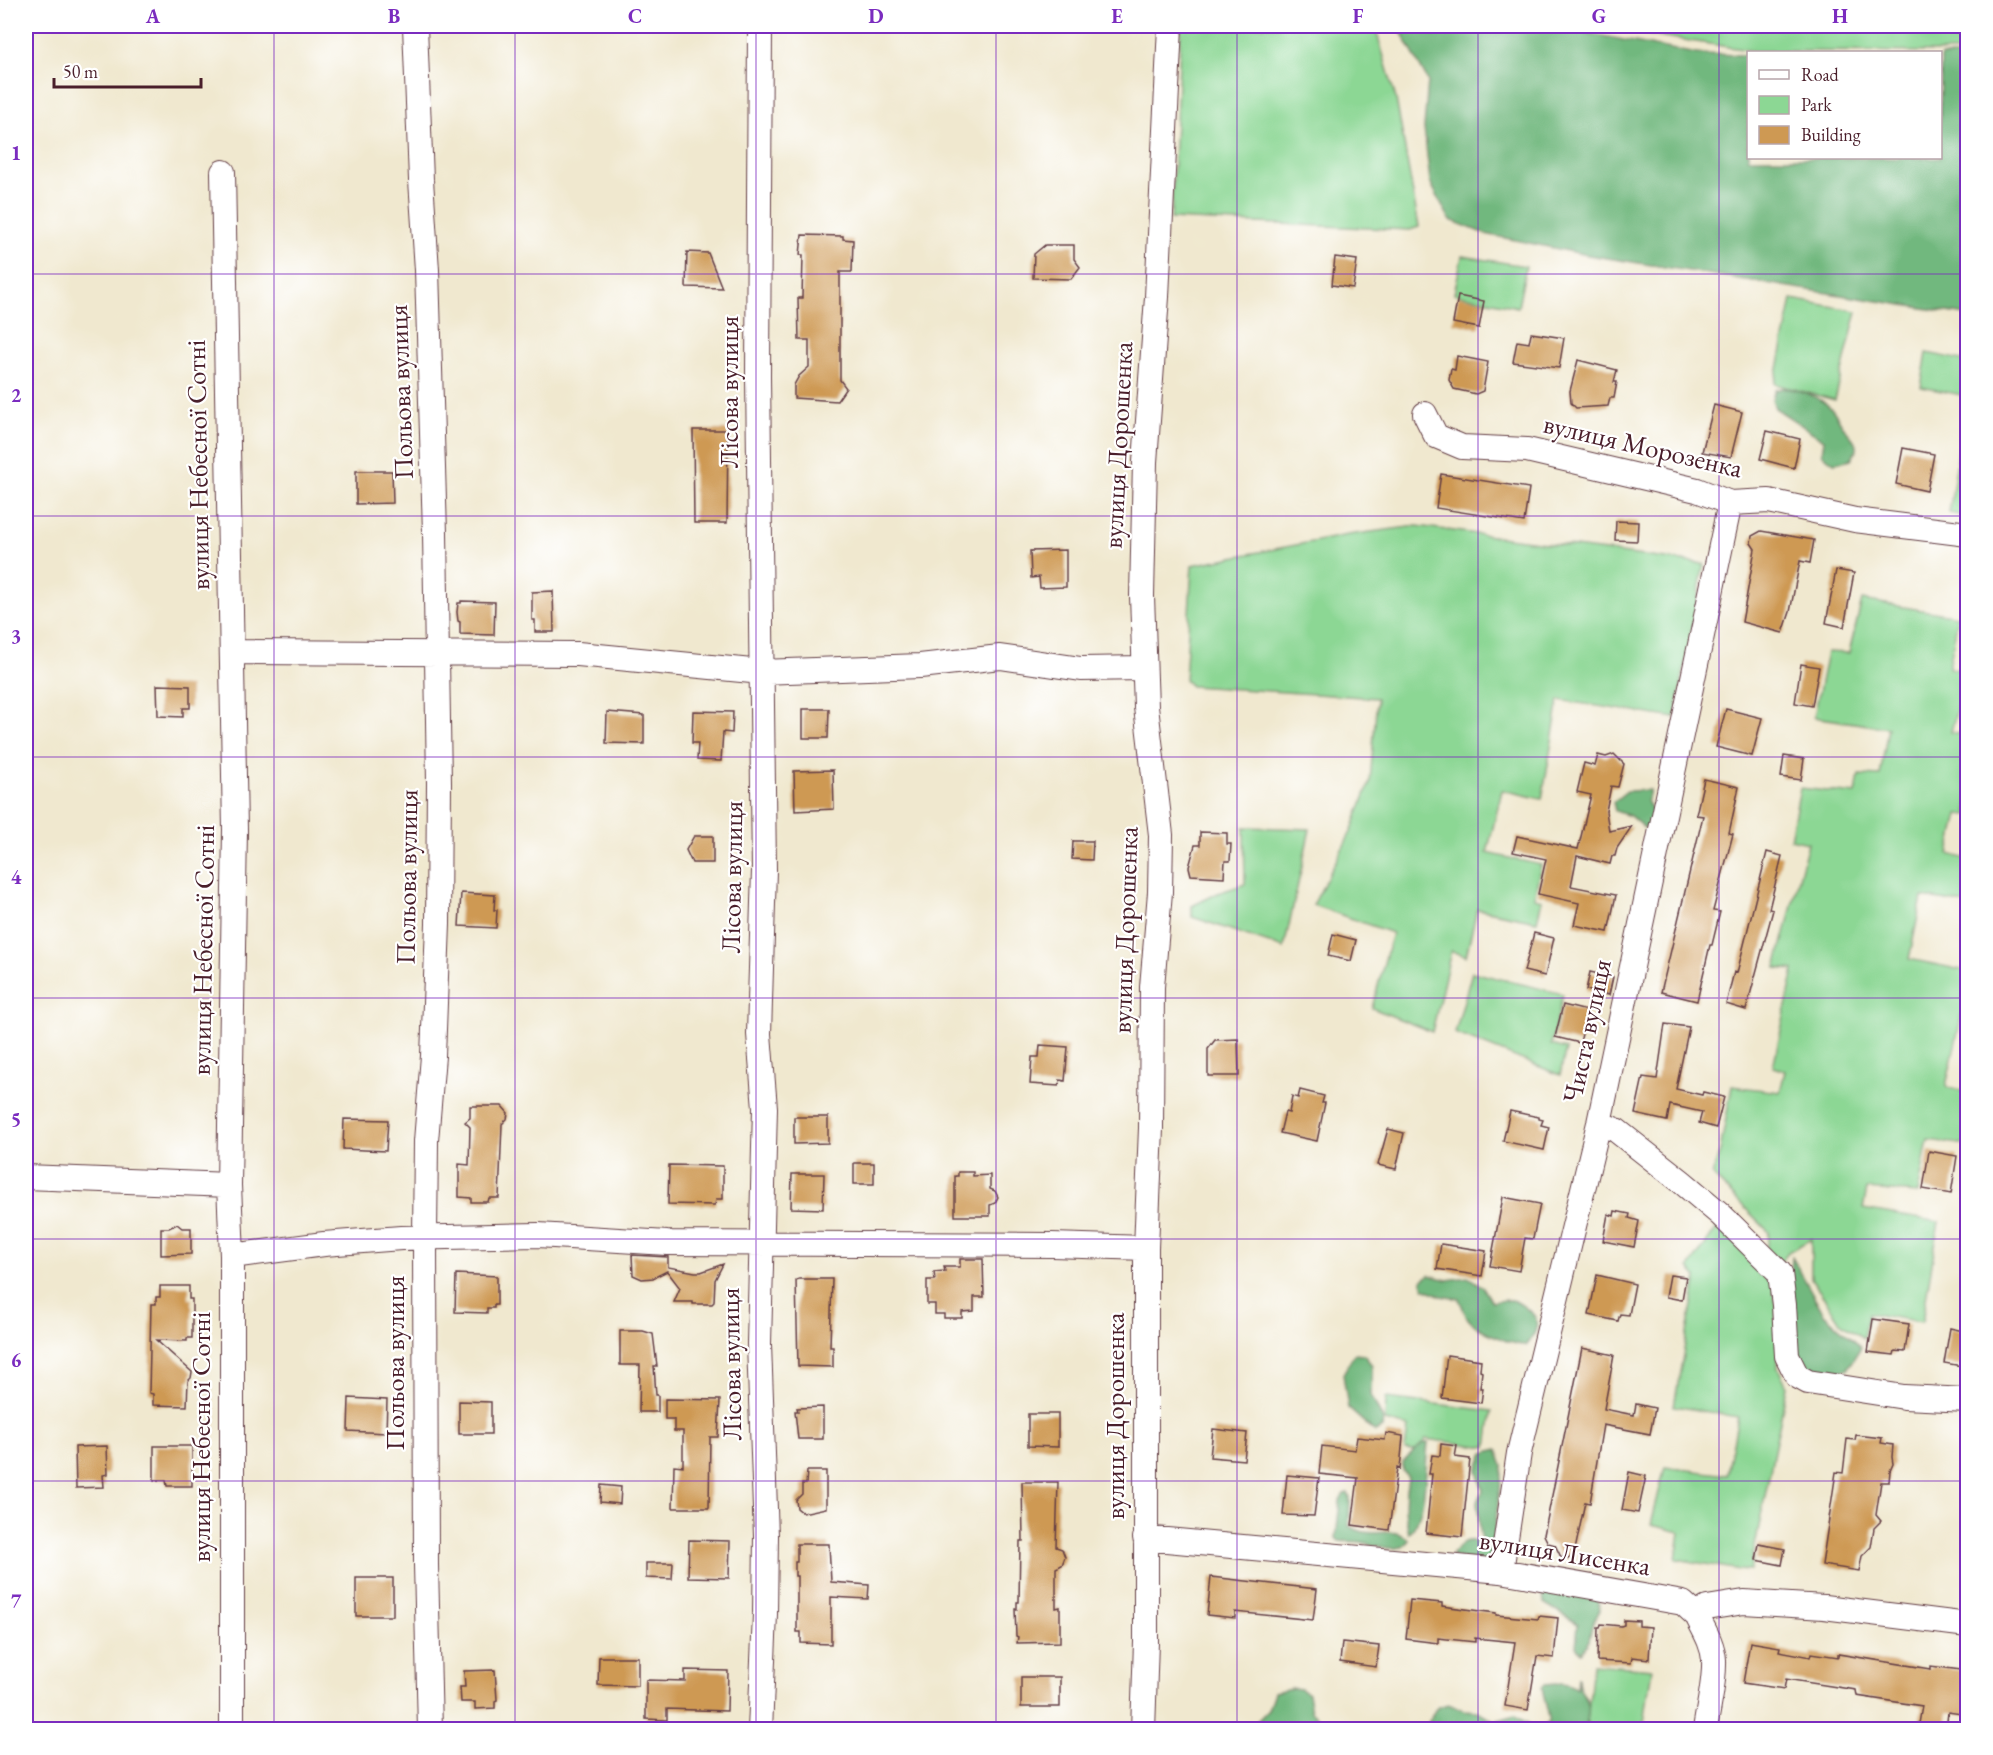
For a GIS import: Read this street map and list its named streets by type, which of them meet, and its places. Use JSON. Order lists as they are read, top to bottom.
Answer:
{
  "streets": {
    "street": [
      "Польова вулиця",
      "Лісова вулиця",
      "вулиця Дорошенка",
      "вулиця Морозенка",
      "вулиця Небесної Сотні",
      "Чиста вулиця",
      "вулиця Лисенка"
    ]
  },
  "crossings": [
    ["вулиця Дорошенка", "вулиця Лисенка"],
    ["вулиця Морозенка", "Чиста вулиця"],
    ["Чиста вулиця", "вулиця Лисенка"]
  ],
  "legend": ["Road", "Park", "Building"],
  "scale_bar": "50 m",
  "grid": {
    "columns": [
      "A",
      "B",
      "C",
      "D",
      "E",
      "F",
      "G",
      "H"
    ],
    "rows": [
      "1",
      "2",
      "3",
      "4",
      "5",
      "6",
      "7"
    ]
  }
}
